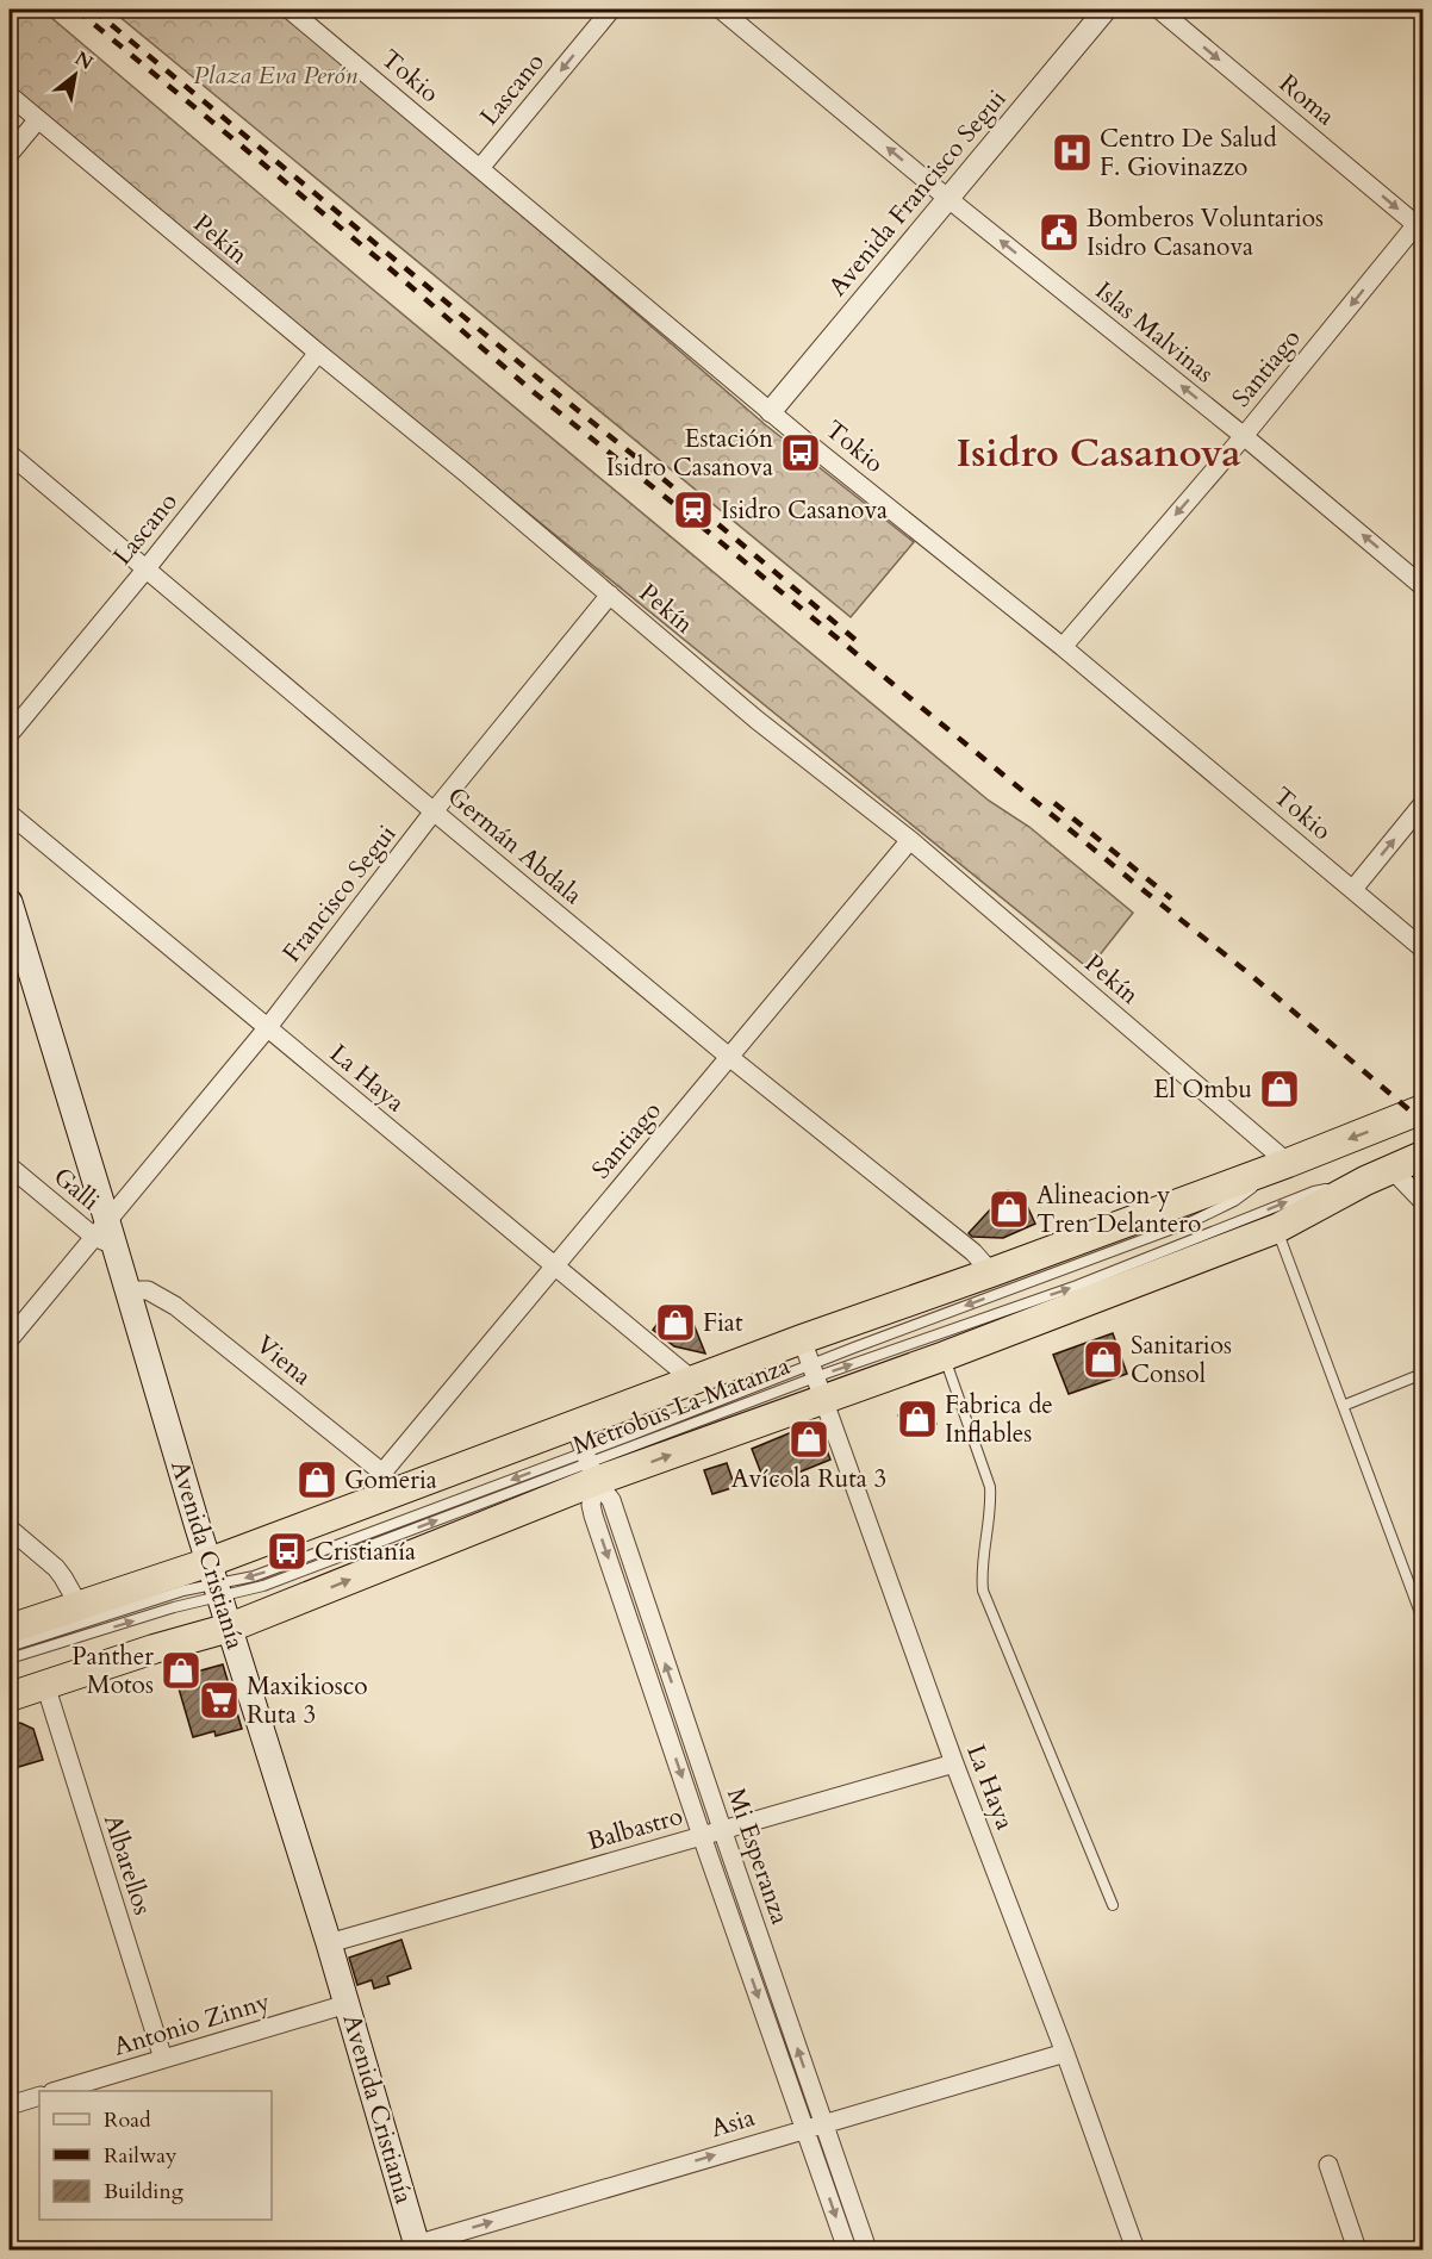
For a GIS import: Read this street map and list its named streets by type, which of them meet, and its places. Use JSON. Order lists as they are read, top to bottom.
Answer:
{
  "streets": {
    "main road": ["Avenida Cristianía"],
    "street": [
      "Tokio",
      "Lascano",
      "Roma",
      "Avenida Francisco Segui",
      "Pekín",
      "Islas Malvinas",
      "Santiago",
      "Germán Abdala",
      "Francisco Segui",
      "La Haya",
      "Galli",
      "Viena",
      "Balbastro",
      "Mi Esperanza",
      "Albarellos",
      "Antonio Zinny",
      "Asia"
    ],
    "lane": ["Metrobus La Matanza"]
  },
  "crossings": [
    ["Tokio", "Lascano"],
    ["Tokio", "Avenida Francisco Segui"],
    ["Tokio", "Santiago"],
    ["Lascano", "Pekín"],
    ["Lascano", "Germán Abdala"],
    ["Roma", "Santiago"],
    ["Avenida Francisco Segui", "Islas Malvinas"],
    ["Pekín", "Santiago"],
    ["Pekín", "Francisco Segui"],
    ["Pekín", "Metrobus La Matanza"],
    ["Islas Malvinas", "Santiago"],
    ["Santiago", "Germán Abdala"],
    ["Santiago", "La Haya"],
    ["Santiago", "Viena"],
    ["Germán Abdala", "Francisco Segui"],
    ["Francisco Segui", "La Haya"],
    ["Francisco Segui", "Galli"],
    ["Francisco Segui", "Avenida Cristianía"],
    ["La Haya", "Metrobus La Matanza"],
    ["La Haya", "Balbastro"],
    ["La Haya", "Asia"],
    ["Galli", "Avenida Cristianía"],
    ["Viena", "Avenida Cristianía"],
    ["Metrobus La Matanza", "Avenida Cristianía"],
    ["Metrobus La Matanza", "Mi Esperanza"],
    ["Avenida Cristianía", "Balbastro"],
    ["Avenida Cristianía", "Antonio Zinny"],
    ["Avenida Cristianía", "Asia"],
    ["Balbastro", "Mi Esperanza"],
    ["Mi Esperanza", "Asia"],
    ["Albarellos", "Antonio Zinny"]
  ],
  "one_way": [
    "Roma",
    "Islas Malvinas",
    "Santiago",
    "Asia"
  ],
  "districts": ["Isidro Casanova"],
  "parks": ["Plaza Eva Perón"],
  "places": {
    "hospital": ["Centro De Salud F. Giovinazzo"],
    "public building": ["Bomberos Voluntarios Isidro Casanova"],
    "bus stop": ["Estación Isidro Casanova", "Cristianía"],
    "station": ["Isidro Casanova"],
    "shop": [
      "El Ombu",
      "Alineacion y Tren Delantero",
      "Fiat",
      "Sanitarios Consol",
      "Fabrica de Inflables",
      "Avícola Ruta 3",
      "Gomeria",
      "Panther Motos"
    ],
    "supermarket": ["Maxikiosco Ruta 3"]
  },
  "legend": ["Road", "Railway", "Building"],
  "north": "top right"
}
